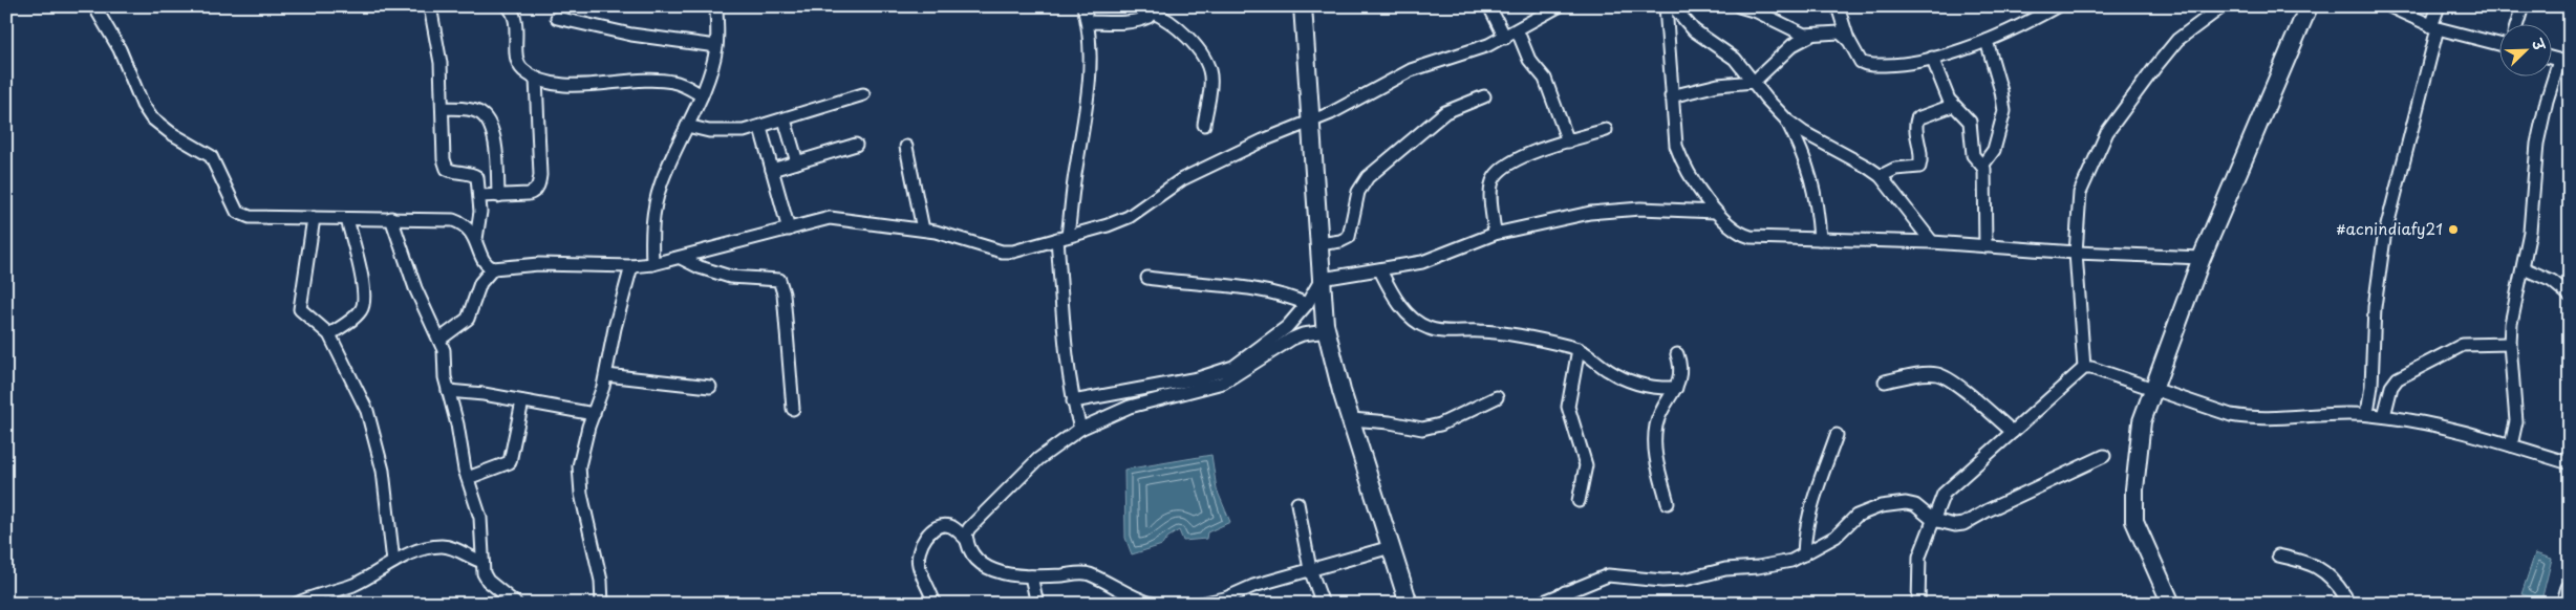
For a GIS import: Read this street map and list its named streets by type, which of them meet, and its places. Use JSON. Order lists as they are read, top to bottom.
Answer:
{
  "places": ["#acnindiafy21"],
  "north": "top right"
}
